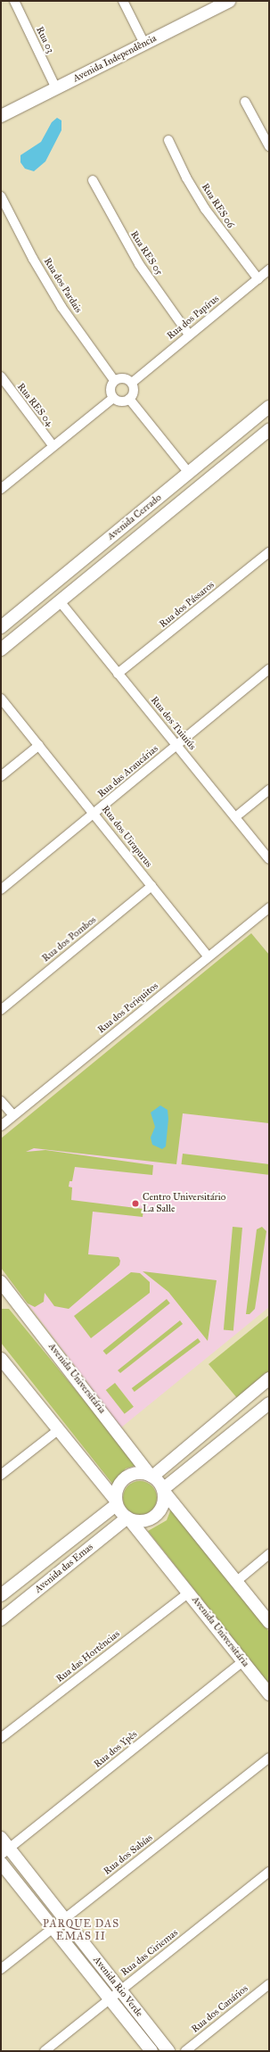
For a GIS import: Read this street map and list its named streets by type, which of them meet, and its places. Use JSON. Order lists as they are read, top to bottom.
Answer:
{
  "streets": {
    "street": [
      "Rua 03",
      "Avenida Independência",
      "Rua RES 06",
      "Rua RES 05",
      "Rua dos Pardais",
      "Rua dos Papírus",
      "Rua RES 04",
      "Avenida Cerrado",
      "Rua dos Pássaros",
      "Rua dos Tuiuiús",
      "Rua das Araucárias",
      "Rua dos Uirapurus",
      "Rua dos Pombos",
      "Rua dos Periquitos",
      "Avenida Universitária",
      "Avenida das Emas",
      "Rua das Hortências",
      "Rua dos Ypês",
      "Rua dos Sabías",
      "Rua das Ciriemas",
      "Avenida Rio Verde",
      "Rua dos Canários"
    ]
  },
  "crossings": [
    ["Rua 03", "Avenida Independência"],
    ["Rua RES 06", "Rua dos Papírus"],
    ["Rua RES 05", "Rua dos Papírus"],
    ["Rua dos Pardais", "Rua dos Papírus"],
    ["Avenida Cerrado", "Rua dos Tuiuiús"],
    ["Rua dos Pássaros", "Rua dos Tuiuiús"],
    ["Rua dos Tuiuiús", "Rua das Araucárias"],
    ["Rua das Araucárias", "Rua dos Uirapurus"],
    ["Rua dos Uirapurus", "Rua dos Pombos"],
    ["Rua dos Uirapurus", "Rua dos Periquitos"],
    ["Avenida Universitária", "Avenida das Emas"],
    ["Avenida Universitária", "Rua das Hortências"],
    ["Avenida Universitária", "Rua dos Ypês"],
    ["Rua dos Ypês", "Avenida Rio Verde"],
    ["Rua dos Sabías", "Avenida Rio Verde"],
    ["Rua das Ciriemas", "Avenida Rio Verde"]
  ],
  "districts": ["PARQUE DAS EMAS II"],
  "places": ["Centro Universitário La Salle"]
}
